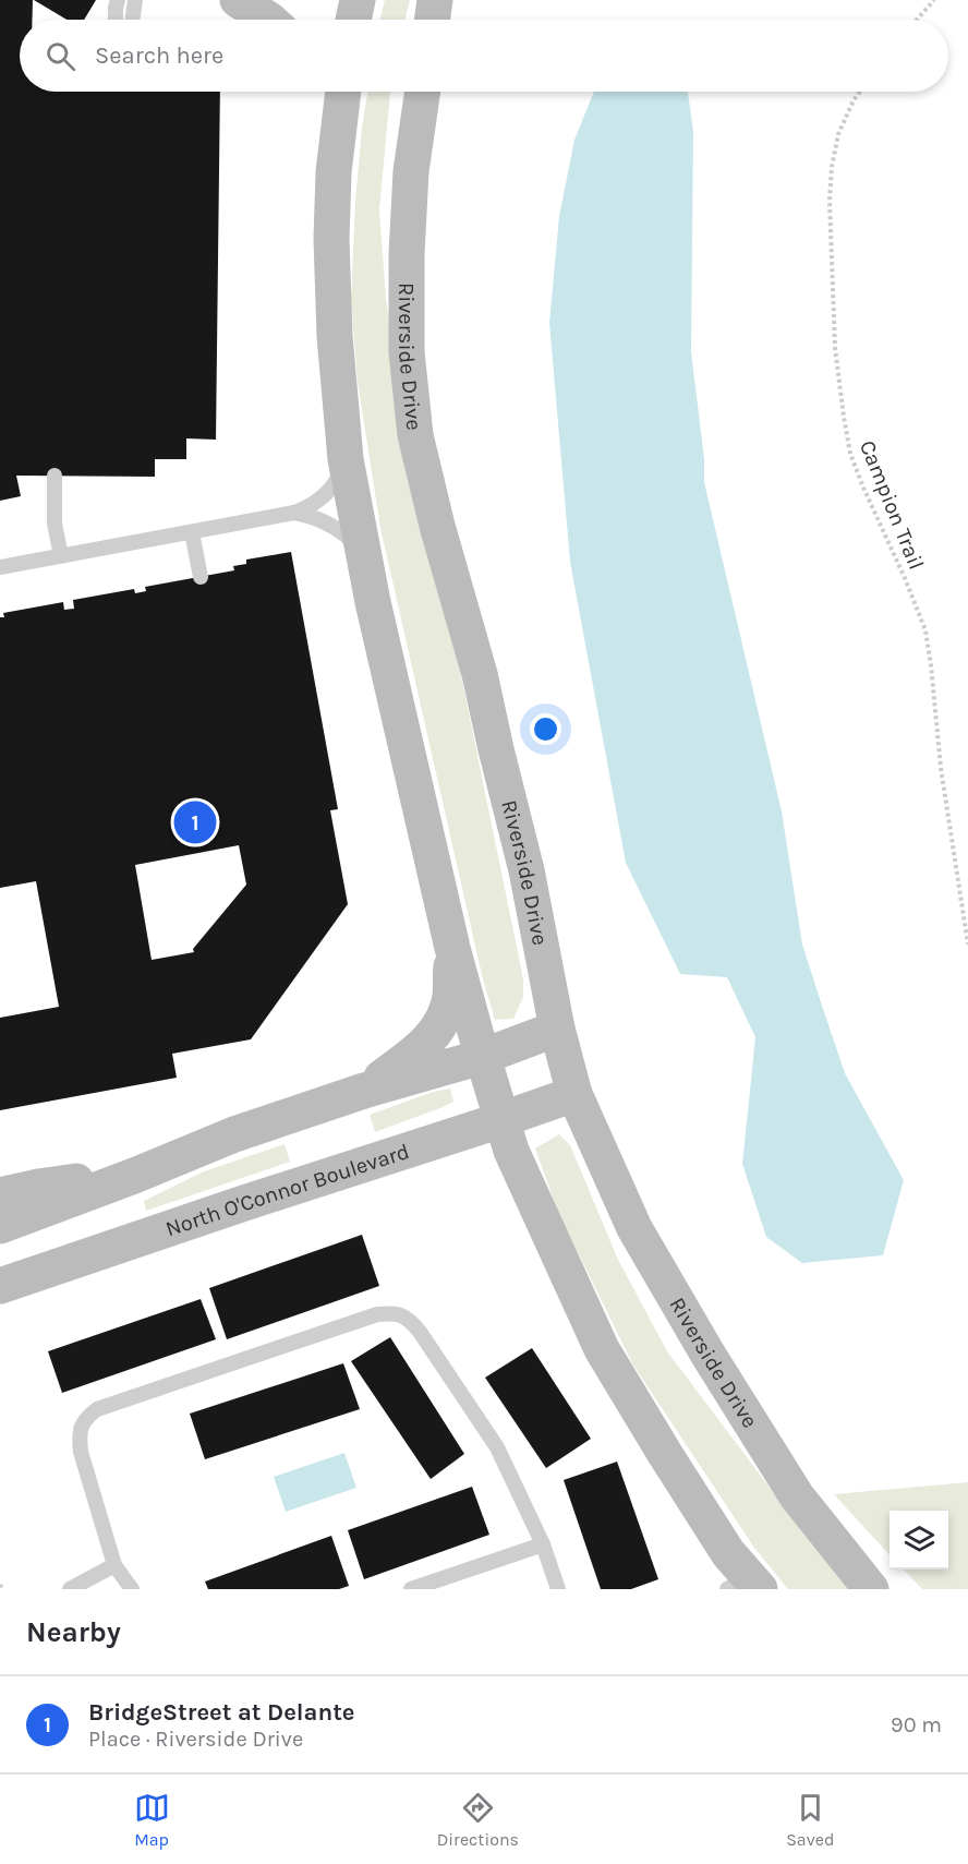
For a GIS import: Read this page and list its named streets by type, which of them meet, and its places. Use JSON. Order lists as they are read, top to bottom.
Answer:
{
  "streets": {
    "main road": ["Riverside Drive", "North O'Connor Boulevard"],
    "path": ["Campion Trail"]
  },
  "crossings": [
    ["Riverside Drive", "North O'Connor Boulevard"]
  ],
  "page": {
    "search": "Search here",
    "pins": "1",
    "heading": "Nearby",
    "list": [
      {
        "mark": "1",
        "name": "BridgeStreet at Delante",
        "note": "Place · Riverside Drive",
        "value": "90 m"
      }
    ],
    "nav": ["Map", "Directions", "Saved"]
  }
}
